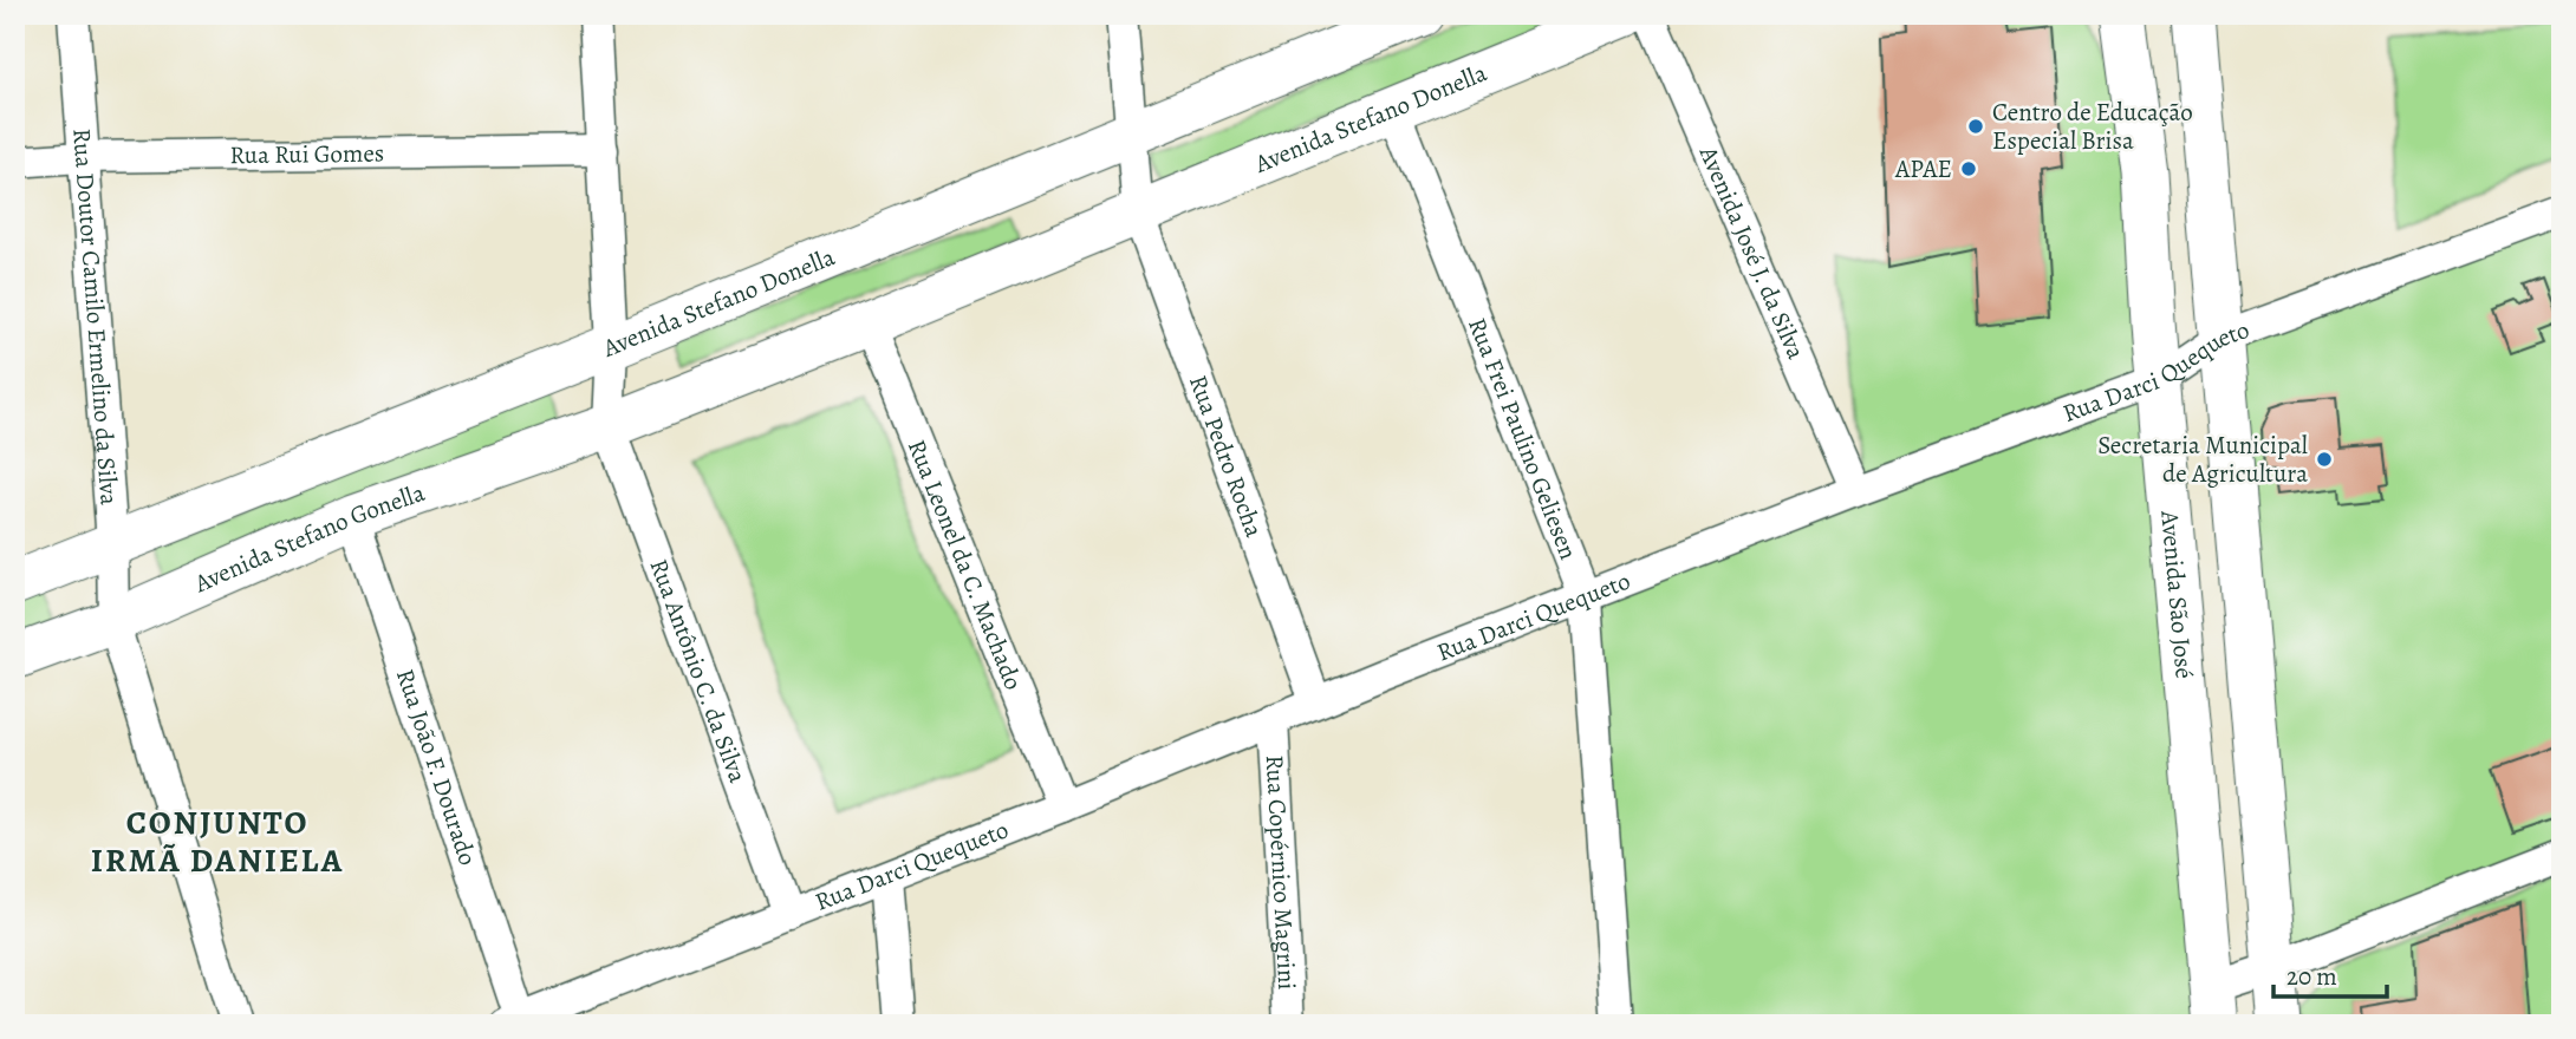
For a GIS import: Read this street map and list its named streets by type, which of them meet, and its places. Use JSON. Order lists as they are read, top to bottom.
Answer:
{
  "streets": {
    "street": [
      "Avenida Stefano Donella",
      "Rua Rui Gomes",
      "Avenida José J. da Silva",
      "Rua Doutor Camilo Ermelino da Silva",
      "Rua Darci Quequeto",
      "Rua Frei Paulino Geliesen",
      "Rua Pedro Rocha",
      "Avenida Stefano Gonella",
      "Rua Leonel da C. Machado",
      "Avenida São José",
      "Rua Antônio C. da Silva",
      "Rua João F. Dourado",
      "Rua Copérnico Magrini"
    ]
  },
  "crossings": [
    ["Avenida Stefano Donella", "Rua Doutor Camilo Ermelino da Silva"],
    ["Avenida Stefano Donella", "Rua Frei Paulino Geliesen"],
    ["Avenida Stefano Donella", "Rua Pedro Rocha"],
    ["Avenida Stefano Donella", "Avenida Stefano Gonella"],
    ["Avenida Stefano Donella", "Rua Leonel da C. Machado"],
    ["Avenida Stefano Donella", "Rua Antônio C. da Silva"],
    ["Rua Rui Gomes", "Rua Doutor Camilo Ermelino da Silva"],
    ["Avenida José J. da Silva", "Rua Darci Quequeto"],
    ["Rua Doutor Camilo Ermelino da Silva", "Avenida Stefano Gonella"],
    ["Rua Darci Quequeto", "Rua Frei Paulino Geliesen"],
    ["Rua Darci Quequeto", "Rua Pedro Rocha"],
    ["Rua Darci Quequeto", "Rua Leonel da C. Machado"],
    ["Rua Darci Quequeto", "Avenida São José"],
    ["Rua Darci Quequeto", "Rua Antônio C. da Silva"],
    ["Rua Darci Quequeto", "Rua João F. Dourado"],
    ["Rua Darci Quequeto", "Rua Copérnico Magrini"],
    ["Avenida Stefano Gonella", "Rua Antônio C. da Silva"],
    ["Avenida Stefano Gonella", "Rua João F. Dourado"]
  ],
  "districts": ["CONJUNTO IRMÃ DANIELA"],
  "places": ["Centro de Educação Especial Brisa", "APAE", "Secretaria Municipal de Agricultura"],
  "scale_bar": "20 m"
}
